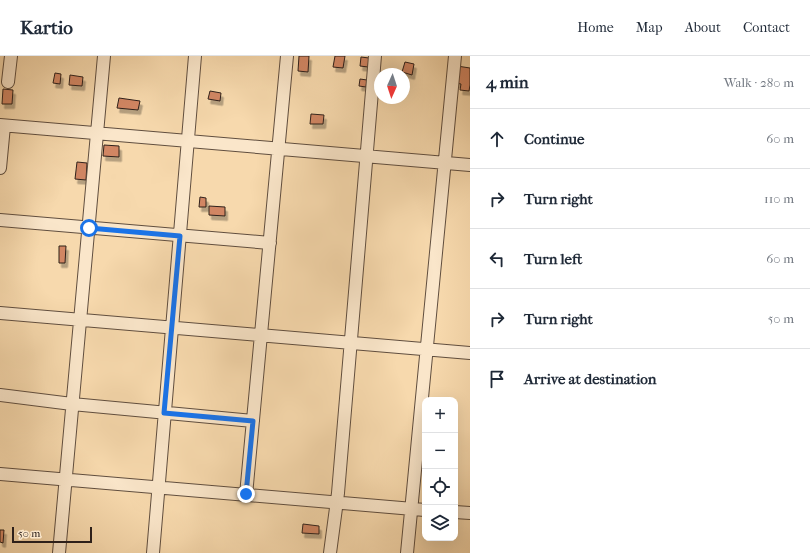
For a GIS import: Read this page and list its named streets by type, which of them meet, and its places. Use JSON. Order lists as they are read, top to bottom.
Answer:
{
  "scale_bar": "50 m",
  "north": "bottom",
  "page": {
    "header": "Kartio",
    "nav": [
      "Home",
      "Map",
      "About",
      "Contact"
    ],
    "heading": ["4 min", "Walk · 280 m"],
    "list": [
      ["Continue", "60 m"],
      ["Turn right", "110 m"],
      ["Turn left", "60 m"],
      ["Turn right", "50 m"],
      "Arrive at destination"
    ],
    "map_buttons": ["+", "−"],
    "scale": "50 m"
  }
}
